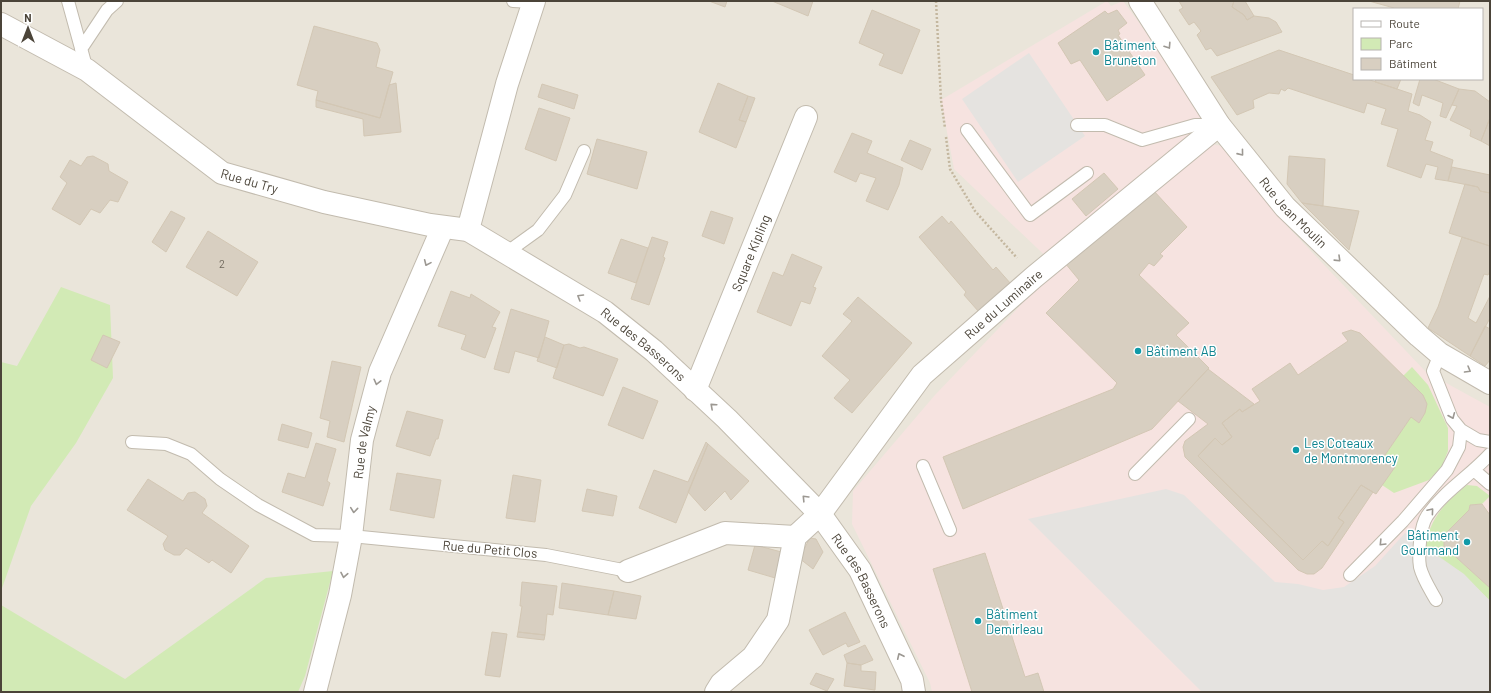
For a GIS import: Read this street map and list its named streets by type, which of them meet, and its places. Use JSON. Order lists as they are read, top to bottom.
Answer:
{
  "streets": {
    "street": [
      "Rue du Try",
      "Rue Jean Moulin",
      "Square Kipling",
      "Rue du Luminaire",
      "Rue des Basserons",
      "Rue de Valmy"
    ],
    "lane": ["Rue du Petit Clos"]
  },
  "crossings": [
    ["Rue du Try", "Rue de Valmy"],
    ["Rue Jean Moulin", "Rue du Luminaire"],
    ["Square Kipling", "Rue des Basserons"],
    ["Rue du Luminaire", "Rue des Basserons"],
    ["Rue de Valmy", "Rue du Petit Clos"]
  ],
  "one_way": ["Rue Jean Moulin", "Rue des Basserons", "Rue de Valmy"],
  "places": [
    "Bâtiment Bruneton",
    "Bâtiment AB",
    "Les Coteaux de Montmorency",
    "Bâtiment Gourmand",
    "Bâtiment Demirleau"
  ],
  "house_numbers": ["2"],
  "legend": ["Route", "Parc", "Bâtiment"],
  "north": "top"
}
